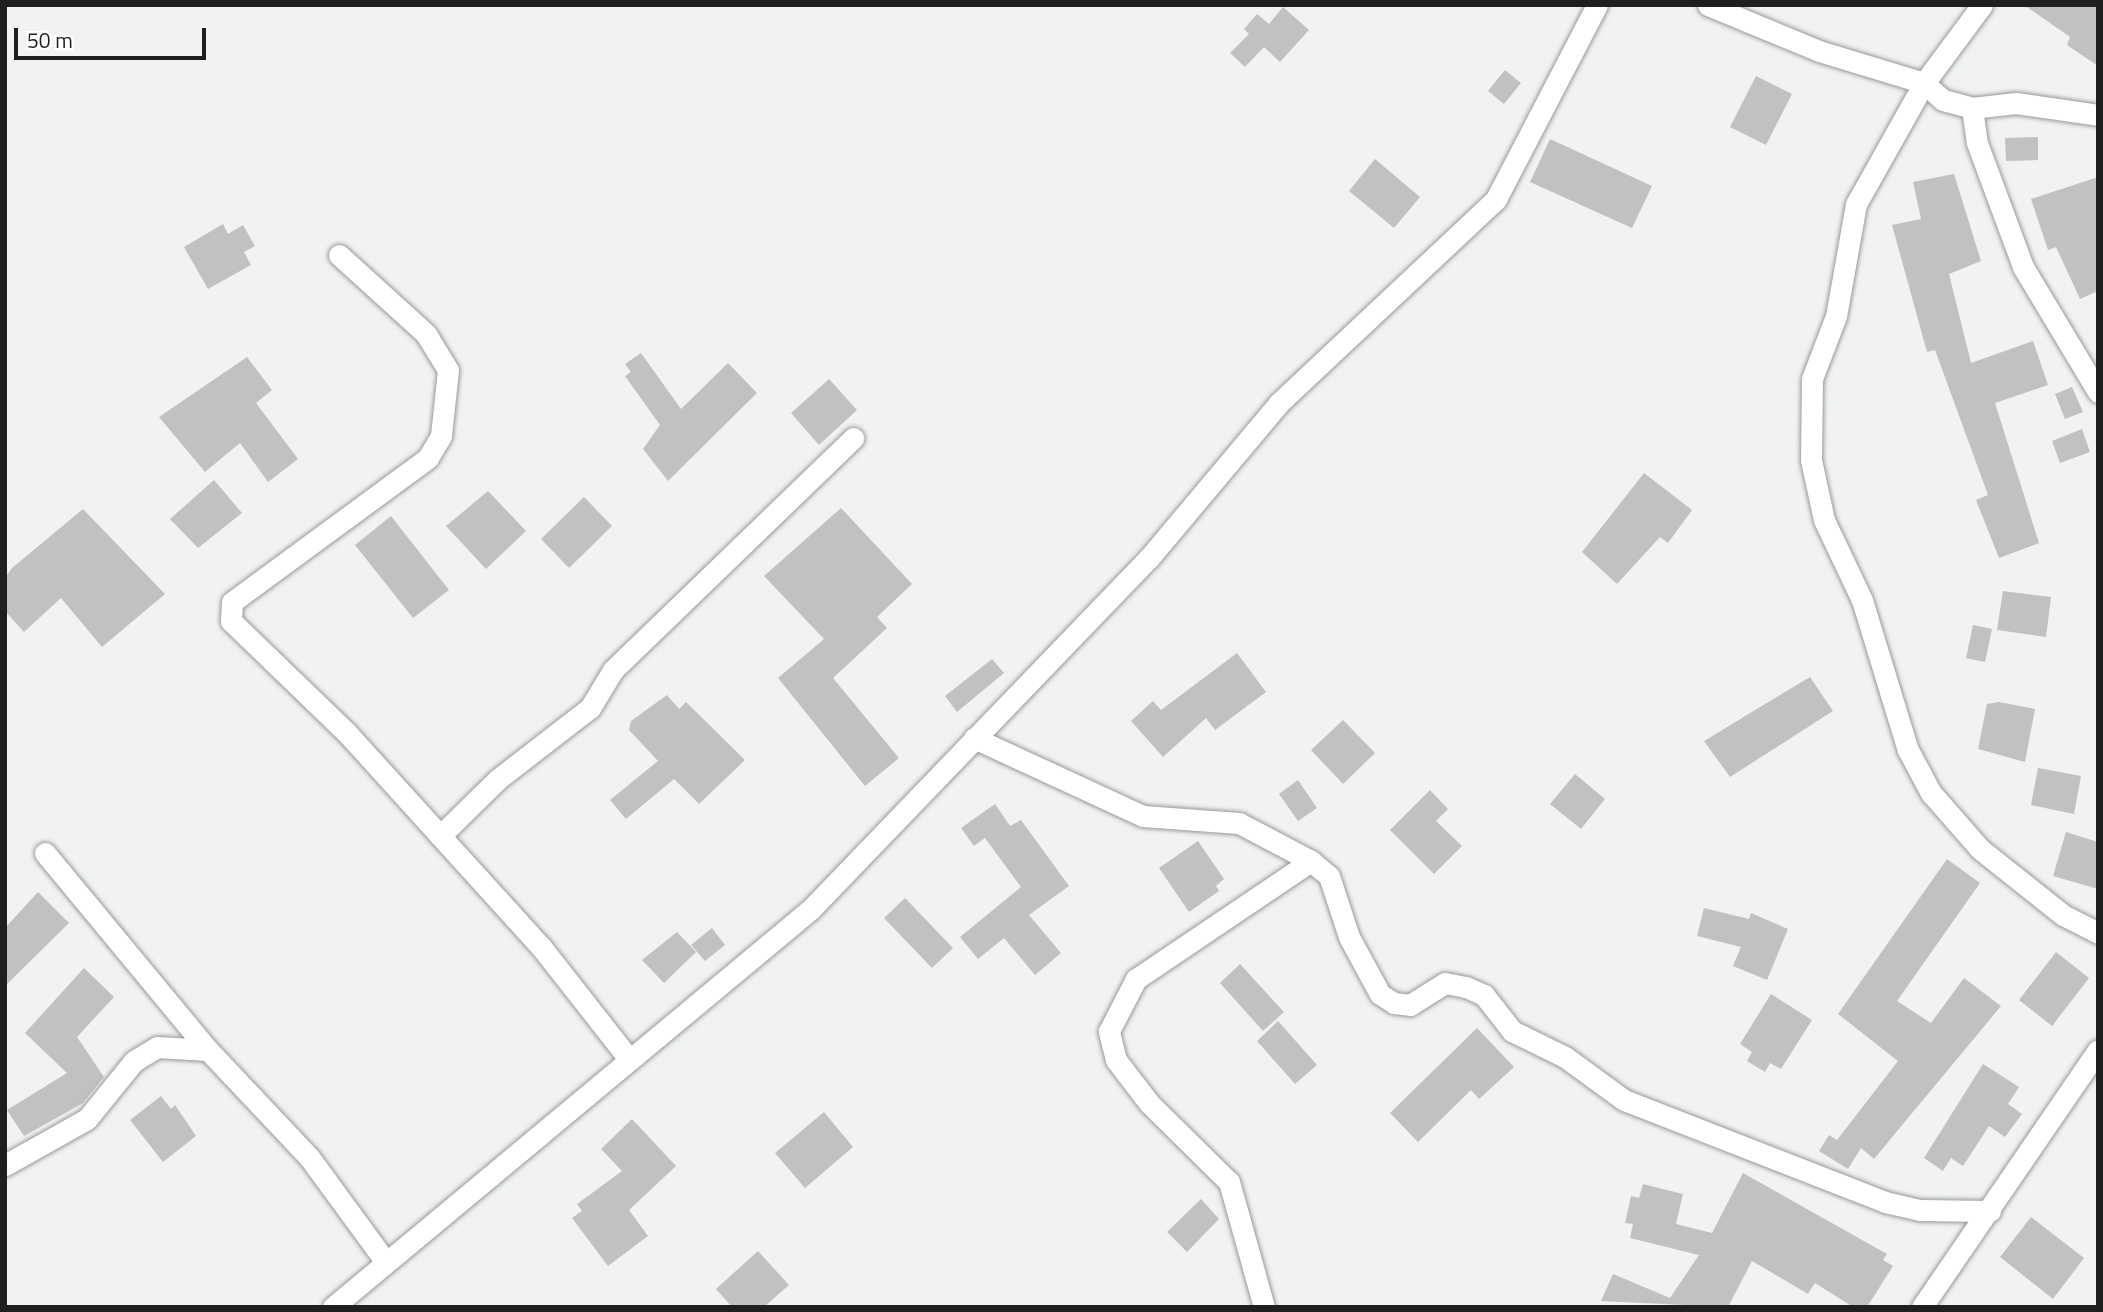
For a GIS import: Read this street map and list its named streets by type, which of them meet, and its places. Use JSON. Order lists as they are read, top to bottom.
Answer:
{
  "scale_bar": "50 m"
}
